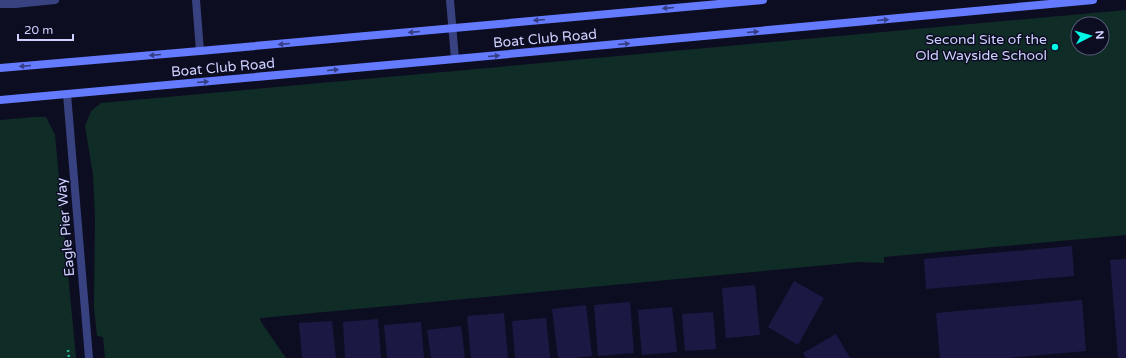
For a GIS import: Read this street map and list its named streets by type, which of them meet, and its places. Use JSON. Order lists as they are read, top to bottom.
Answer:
{
  "streets": {
    "main road": ["Boat Club Road"],
    "street": ["Eagle Pier Way"]
  },
  "crossings": [
    ["Boat Club Road", "Eagle Pier Way"]
  ],
  "places": ["Second Site of the Old Wayside School"],
  "scale_bar": "20 m",
  "north": "right"
}
